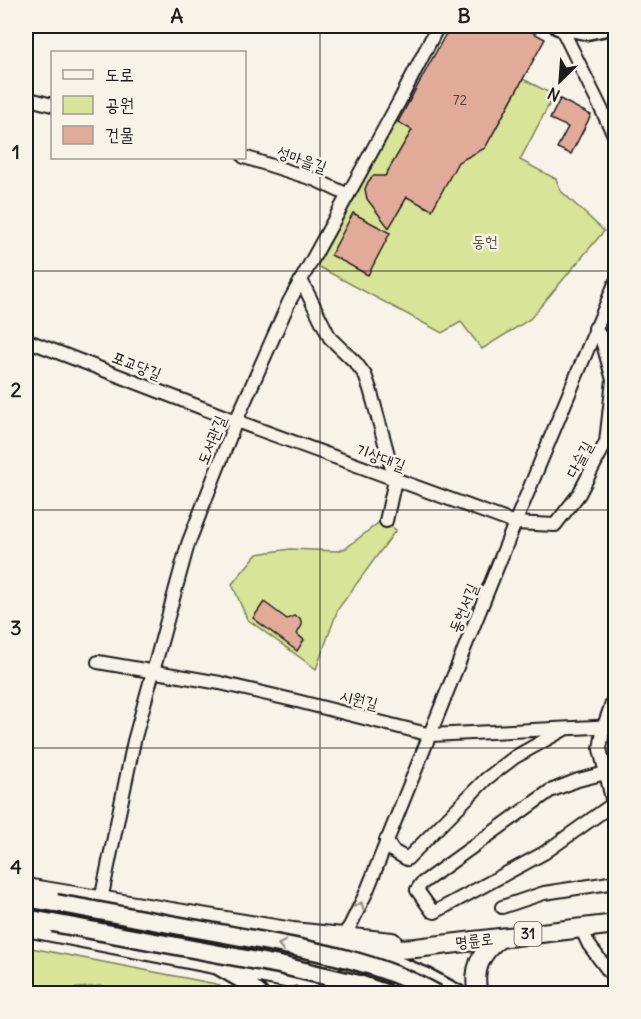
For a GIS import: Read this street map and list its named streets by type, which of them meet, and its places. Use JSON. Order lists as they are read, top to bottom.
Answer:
{
  "streets": {
    "main road": ["31", "명륜로"],
    "street": [
      "성마을길",
      "포교당길",
      "도서관길",
      "기상대길",
      "다슬길",
      "동헌서길",
      "시원길"
    ]
  },
  "crossings": [
    ["성마을길", "도서관길"],
    ["포교당길", "도서관길"],
    ["포교당길", "기상대길"],
    ["도서관길", "기상대길"],
    ["도서관길", "시원길"],
    ["기상대길", "다슬길"],
    ["기상대길", "동헌서길"],
    ["다슬길", "동헌서길"],
    ["동헌서길", "시원길"]
  ],
  "parks": ["동헌"],
  "house_numbers": ["72"],
  "legend": ["도로", "공원", "건물"],
  "north": "bottom left",
  "grid": {
    "columns": ["A", "B"],
    "rows": [
      "1",
      "2",
      "3",
      "4"
    ]
  }
}
